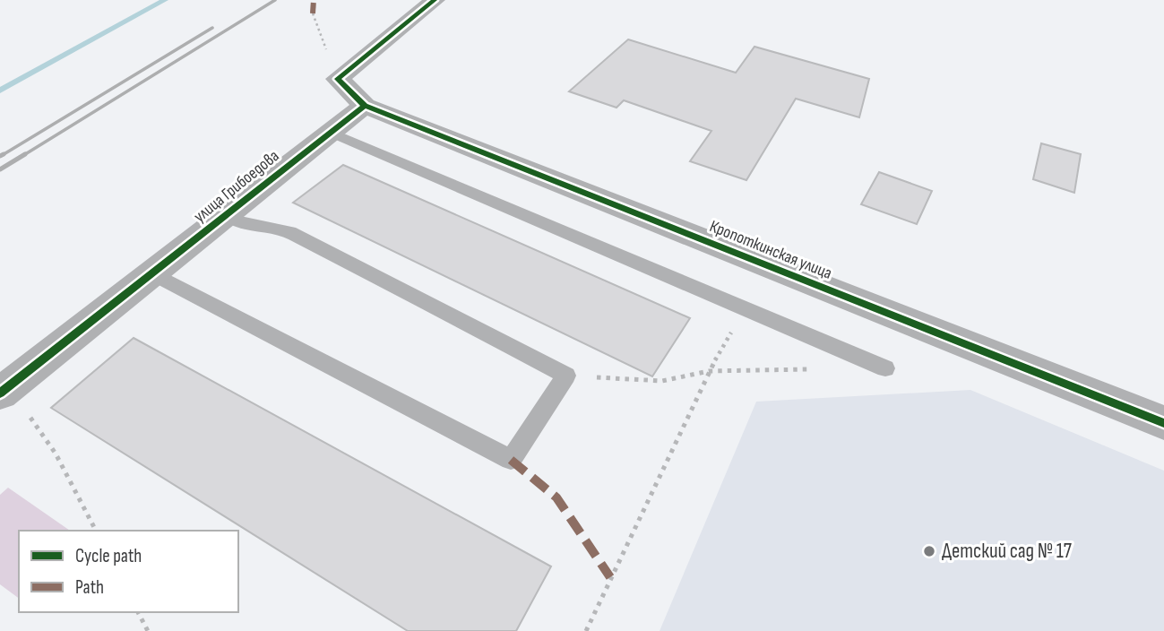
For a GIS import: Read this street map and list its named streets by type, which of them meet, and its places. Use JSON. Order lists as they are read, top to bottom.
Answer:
{
  "streets": {
    "street": ["улица Грибоедова", "Кропоткинская улица"]
  },
  "crossings": [
    ["улица Грибоедова", "Кропоткинская улица"]
  ],
  "places": ["Детский сад № 17"],
  "legend": ["Cycle path", "Path"]
}
